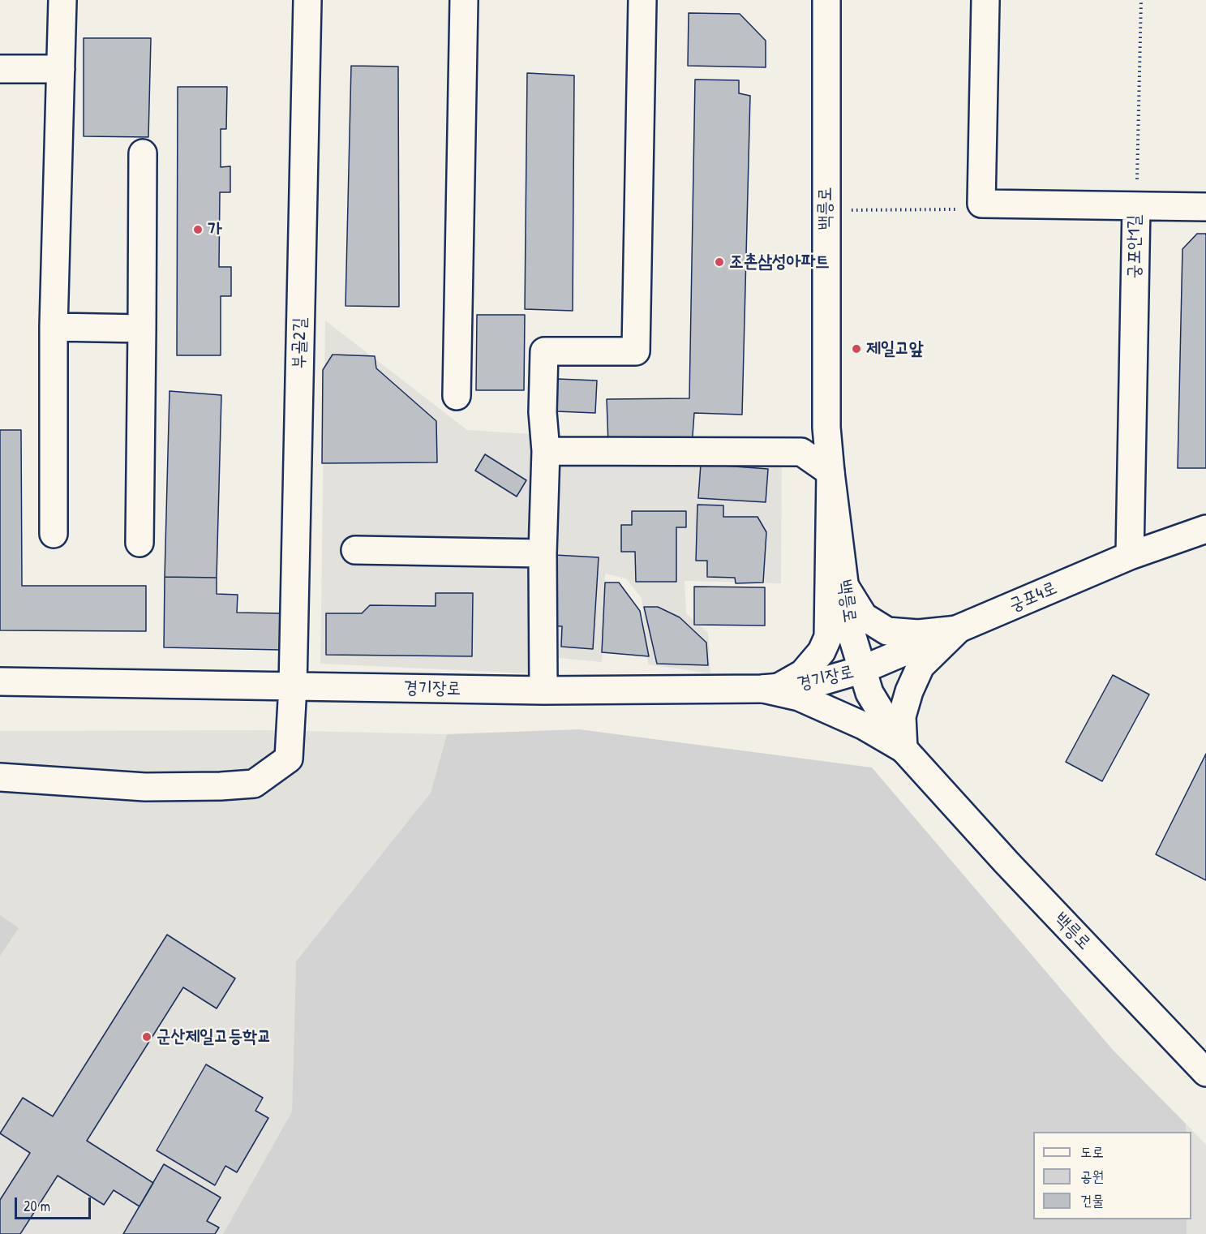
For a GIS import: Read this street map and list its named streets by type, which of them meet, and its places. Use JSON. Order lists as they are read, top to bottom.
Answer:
{
  "streets": {
    "street": [
      "백릉로",
      "궁포안1길",
      "부골2길",
      "궁포4로",
      "경기장로"
    ]
  },
  "crossings": [
    ["백릉로", "궁포4로"],
    ["백릉로", "경기장로"],
    ["궁포안1길", "궁포4로"],
    ["부골2길", "경기장로"],
    ["궁포4로", "경기장로"]
  ],
  "places": [
    "가",
    "조촌삼성아파트",
    "제일고앞",
    "군산제일고등학교"
  ],
  "legend": ["도로", "공원", "건물"],
  "scale_bar": "20 m"
}
